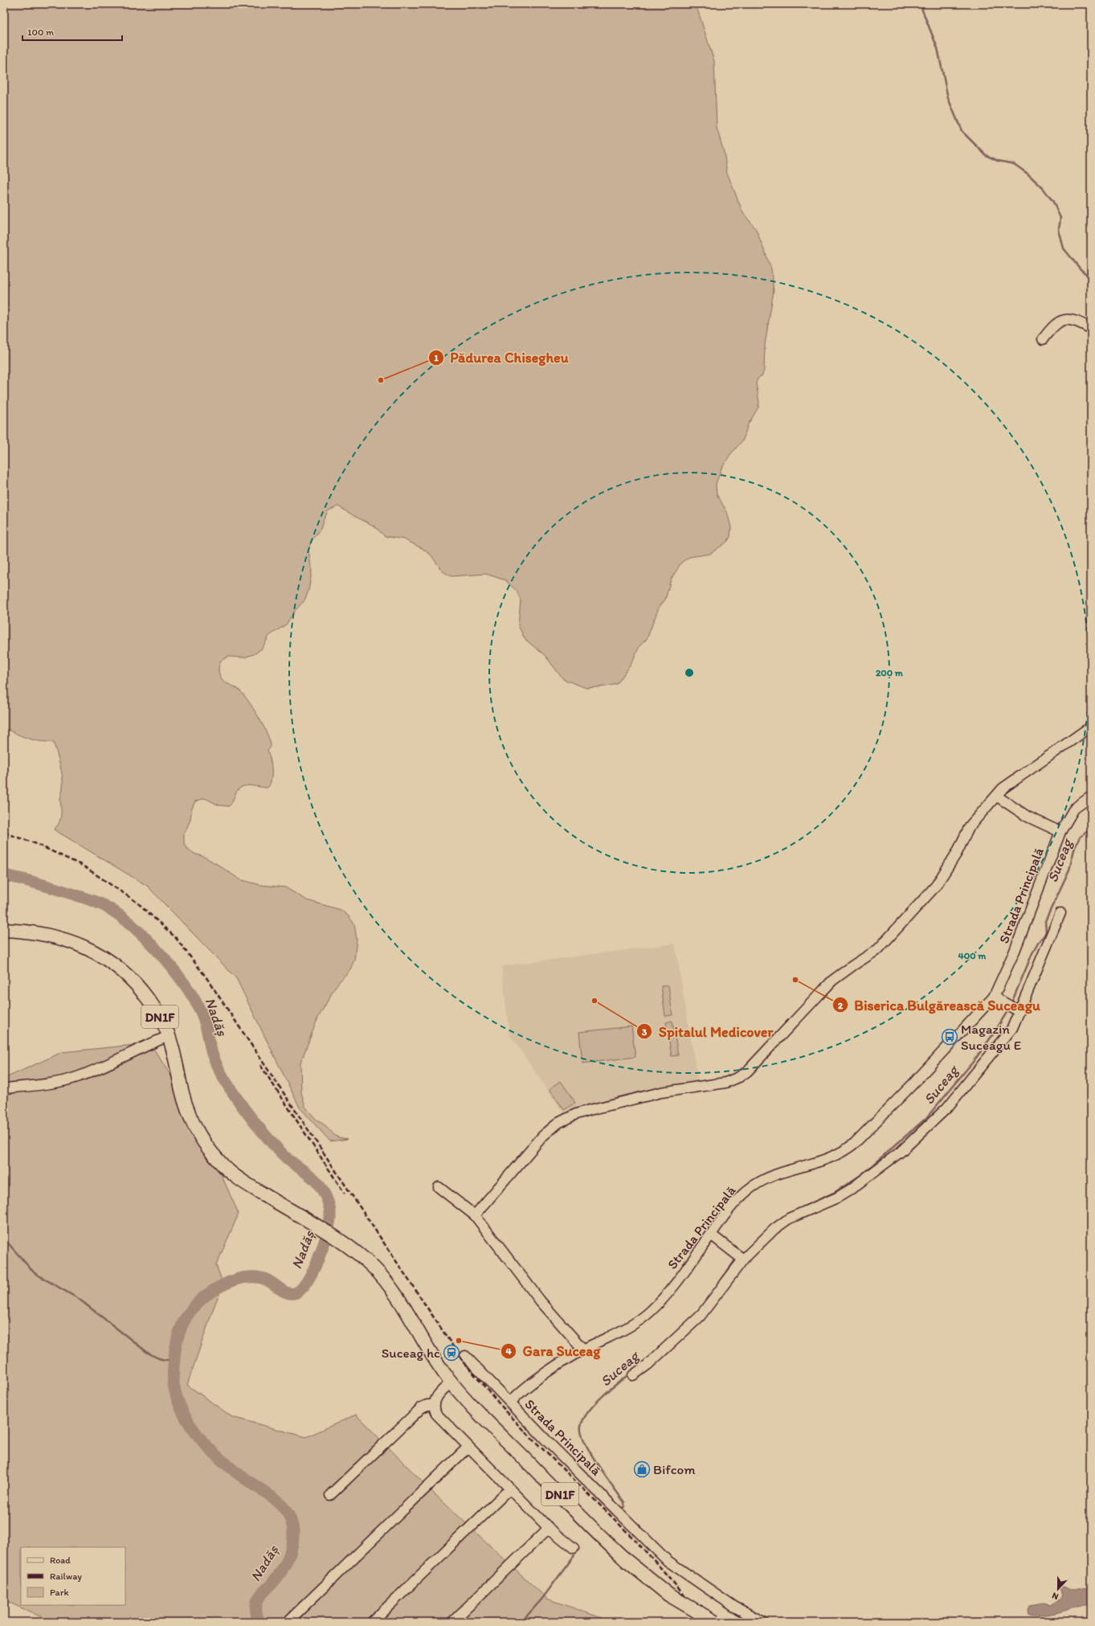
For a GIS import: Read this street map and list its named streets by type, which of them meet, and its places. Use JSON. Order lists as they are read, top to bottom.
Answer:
{
  "streets": {
    "main road": ["DN1F"],
    "street": ["Strada Principală"]
  },
  "water": ["Suceag", "Nadăș"],
  "places": {
    "other": [
      "Pădurea Chisegheu",
      "Biserica Bulgărească Suceagu",
      "Spitalul Medicover",
      "Gara Suceag"
    ],
    "bus stop": ["Magazin Suceagu E"],
    "station": ["Suceag hc"],
    "shop": ["Bifcom"]
  },
  "legend": ["Road", "Railway", "Park"],
  "scale_bar": "100 m",
  "north": "bottom",
  "rings": ["200 m", "400 m"]
}
